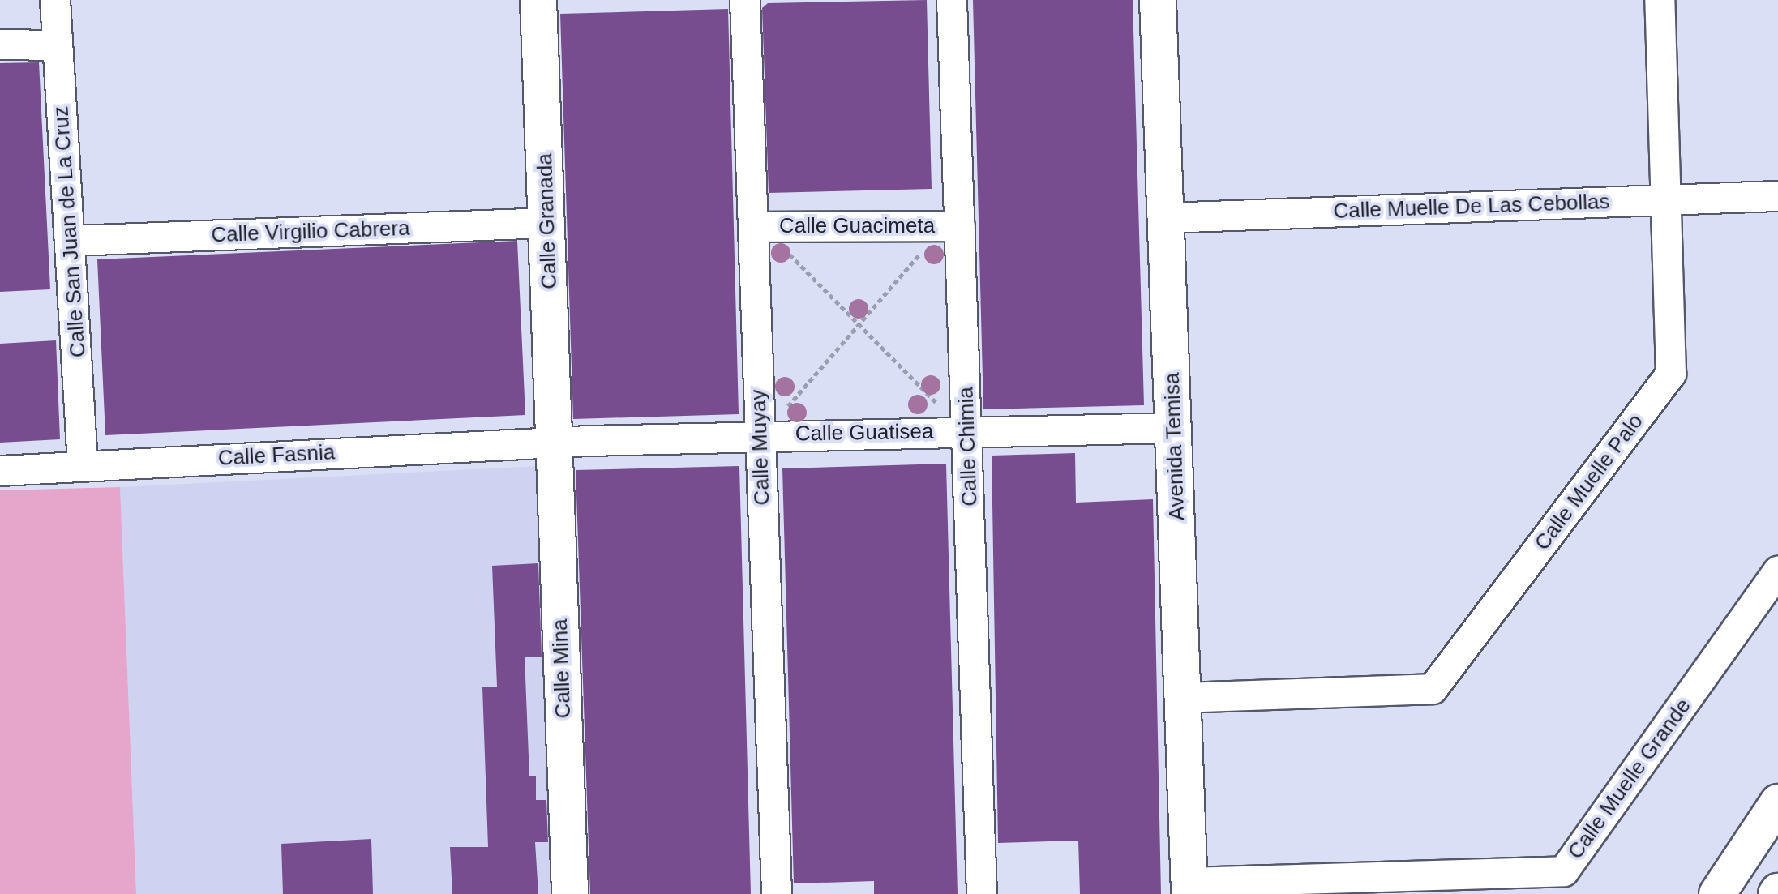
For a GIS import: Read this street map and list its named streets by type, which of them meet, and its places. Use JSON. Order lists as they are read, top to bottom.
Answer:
{
  "streets": {
    "main road": ["Calle Granada", "Avenida Temisa", "Calle Mina"],
    "street": [
      "Calle Muelle De Las Cebollas",
      "Calle Guacimeta",
      "Calle San Juan de La Cruz",
      "Calle Virgilio Cabrera",
      "Calle Guatisea",
      "Calle Chimia",
      "Calle Muyay",
      "Calle Fasnia",
      "Calle Muelle Palo",
      "Calle Muelle Grande"
    ]
  },
  "crossings": [
    ["Calle Muelle De Las Cebollas", "Avenida Temisa"],
    ["Calle Muelle De Las Cebollas", "Calle Muelle Palo"],
    ["Calle Granada", "Calle Virgilio Cabrera"],
    ["Calle Granada", "Calle Guatisea"],
    ["Calle Granada", "Calle Fasnia"],
    ["Calle Granada", "Calle Mina"],
    ["Calle Guacimeta", "Calle Chimia"],
    ["Calle Guacimeta", "Calle Muyay"],
    ["Calle San Juan de La Cruz", "Calle Virgilio Cabrera"],
    ["Calle San Juan de La Cruz", "Calle Fasnia"],
    ["Calle Guatisea", "Calle Chimia"],
    ["Calle Guatisea", "Avenida Temisa"],
    ["Calle Guatisea", "Calle Muyay"],
    ["Calle Guatisea", "Calle Fasnia"],
    ["Calle Guatisea", "Calle Mina"],
    ["Avenida Temisa", "Calle Muelle Palo"],
    ["Avenida Temisa", "Calle Muelle Grande"],
    ["Calle Fasnia", "Calle Mina"]
  ]
}
